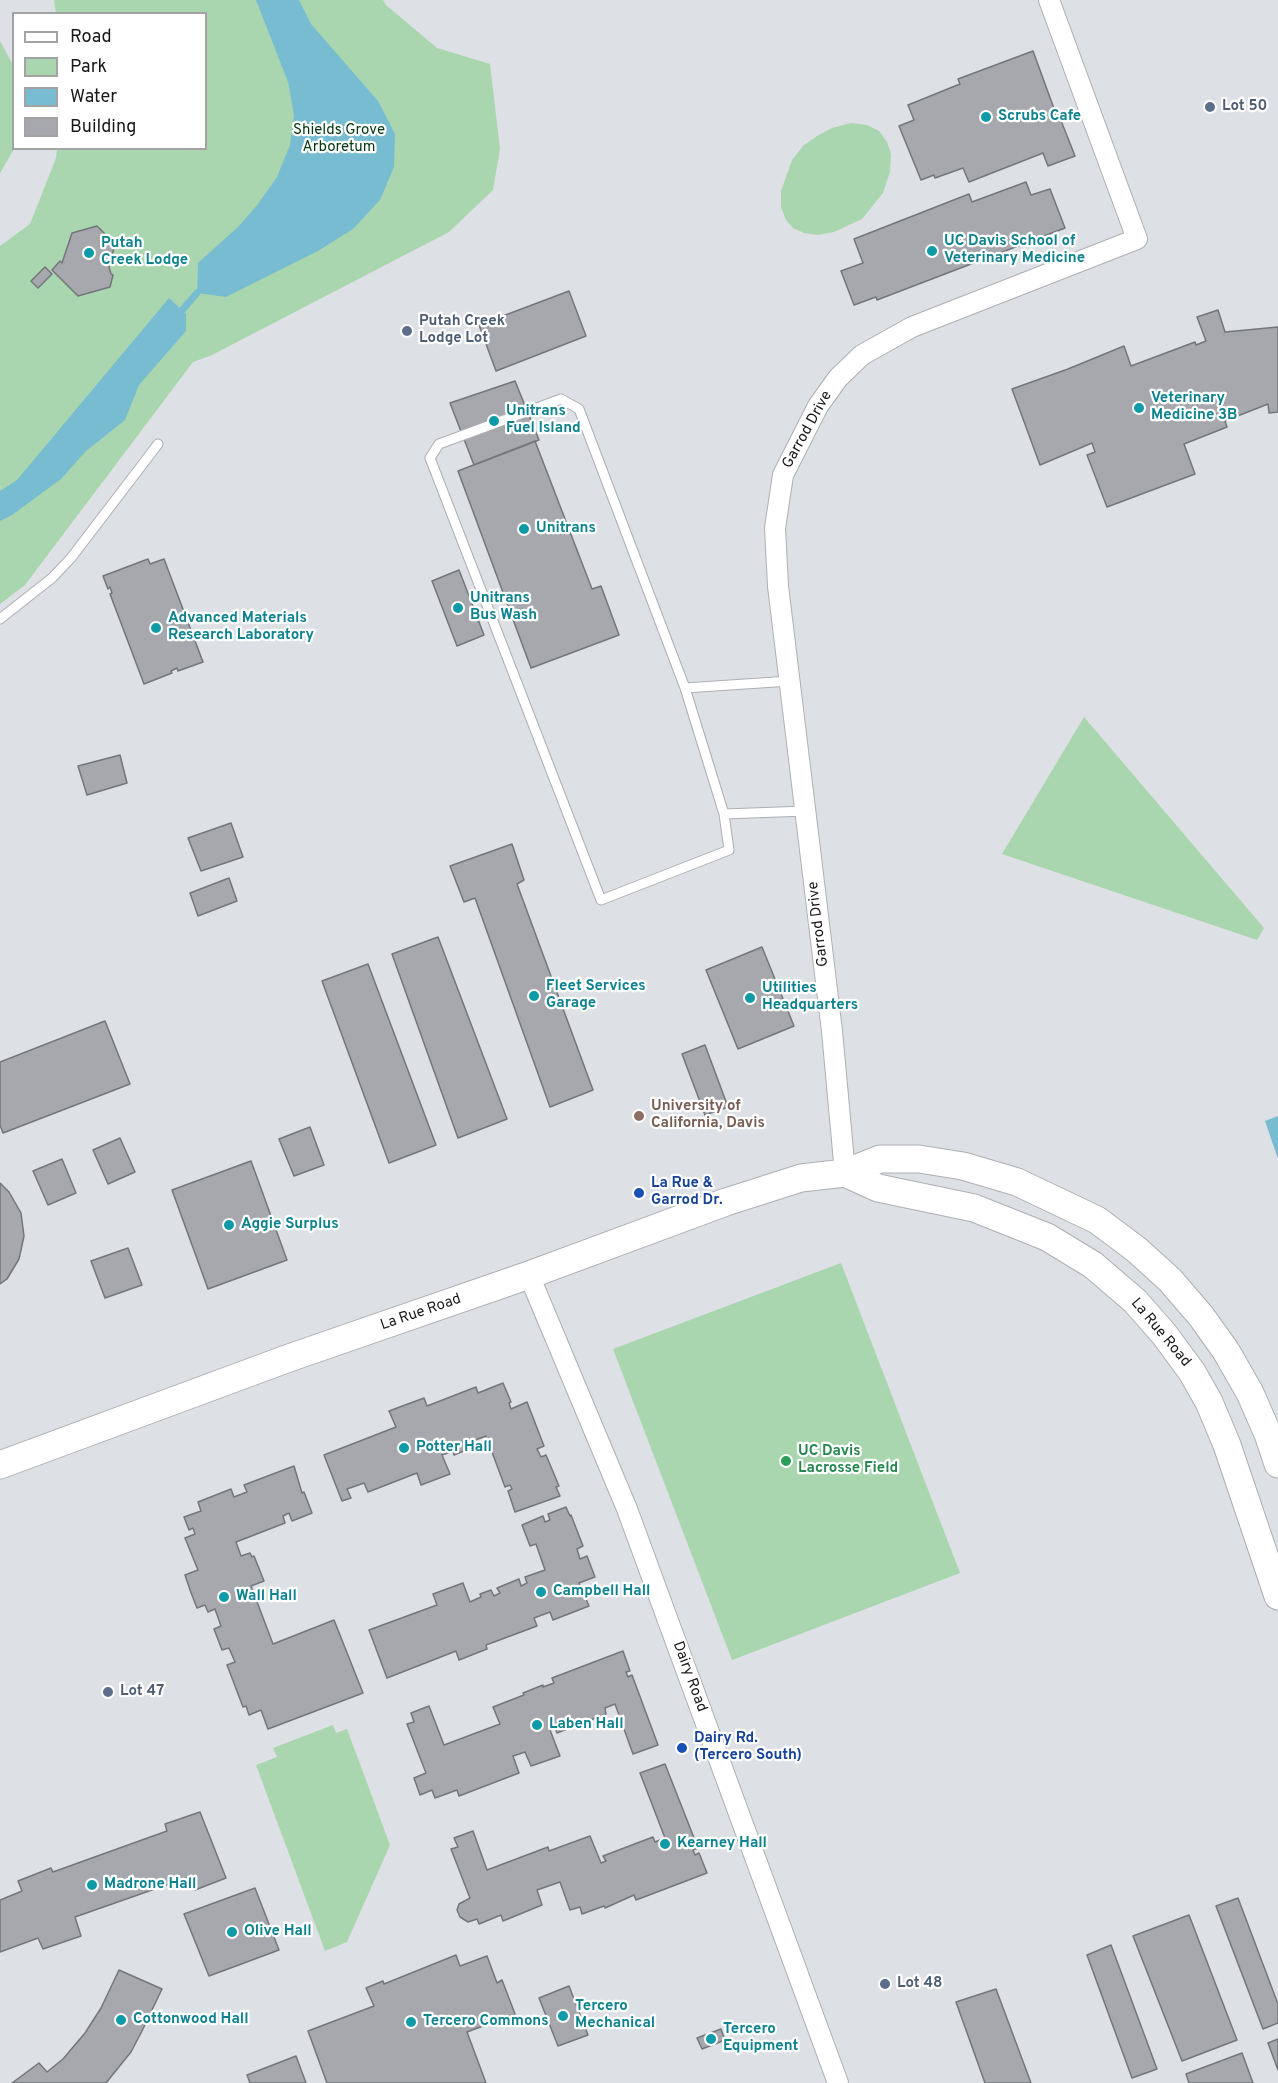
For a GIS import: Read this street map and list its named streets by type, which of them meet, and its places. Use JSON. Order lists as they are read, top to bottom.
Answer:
{
  "streets": {
    "street": ["Garrod Drive", "La Rue Road", "Dairy Road"]
  },
  "crossings": [
    ["Garrod Drive", "La Rue Road"],
    ["La Rue Road", "Dairy Road"]
  ],
  "parks": ["Shields Grove Arboretum"],
  "places": [
    "Lot 50",
    "Scrubs Cafe",
    "UC Davis School of Veterinary Medicine",
    "Putah Creek Lodge",
    "Putah Creek Lodge Lot",
    "Veterinary Medicine 3B",
    "Unitrans Fuel Island",
    "Unitrans",
    "Unitrans Bus Wash",
    "Advanced Materials Research Laboratory",
    "Fleet Services Garage",
    "Utilities Headquarters",
    "University of California, Davis",
    "La Rue & Garrod Dr.",
    "Aggie Surplus",
    "Potter Hall",
    "UC Davis Lacrosse Field",
    "Campbell Hall",
    "Wall Hall",
    "Lot 47",
    "Laben Hall",
    "Dairy Rd. (Tercero South)",
    "Kearney Hall",
    "Madrone Hall",
    "Olive Hall",
    "Lot 48",
    "Tercero Mechanical",
    "Cottonwood Hall",
    "Tercero Commons",
    "Tercero Equipment"
  ],
  "legend": [
    "Road",
    "Park",
    "Water",
    "Building"
  ]
}
